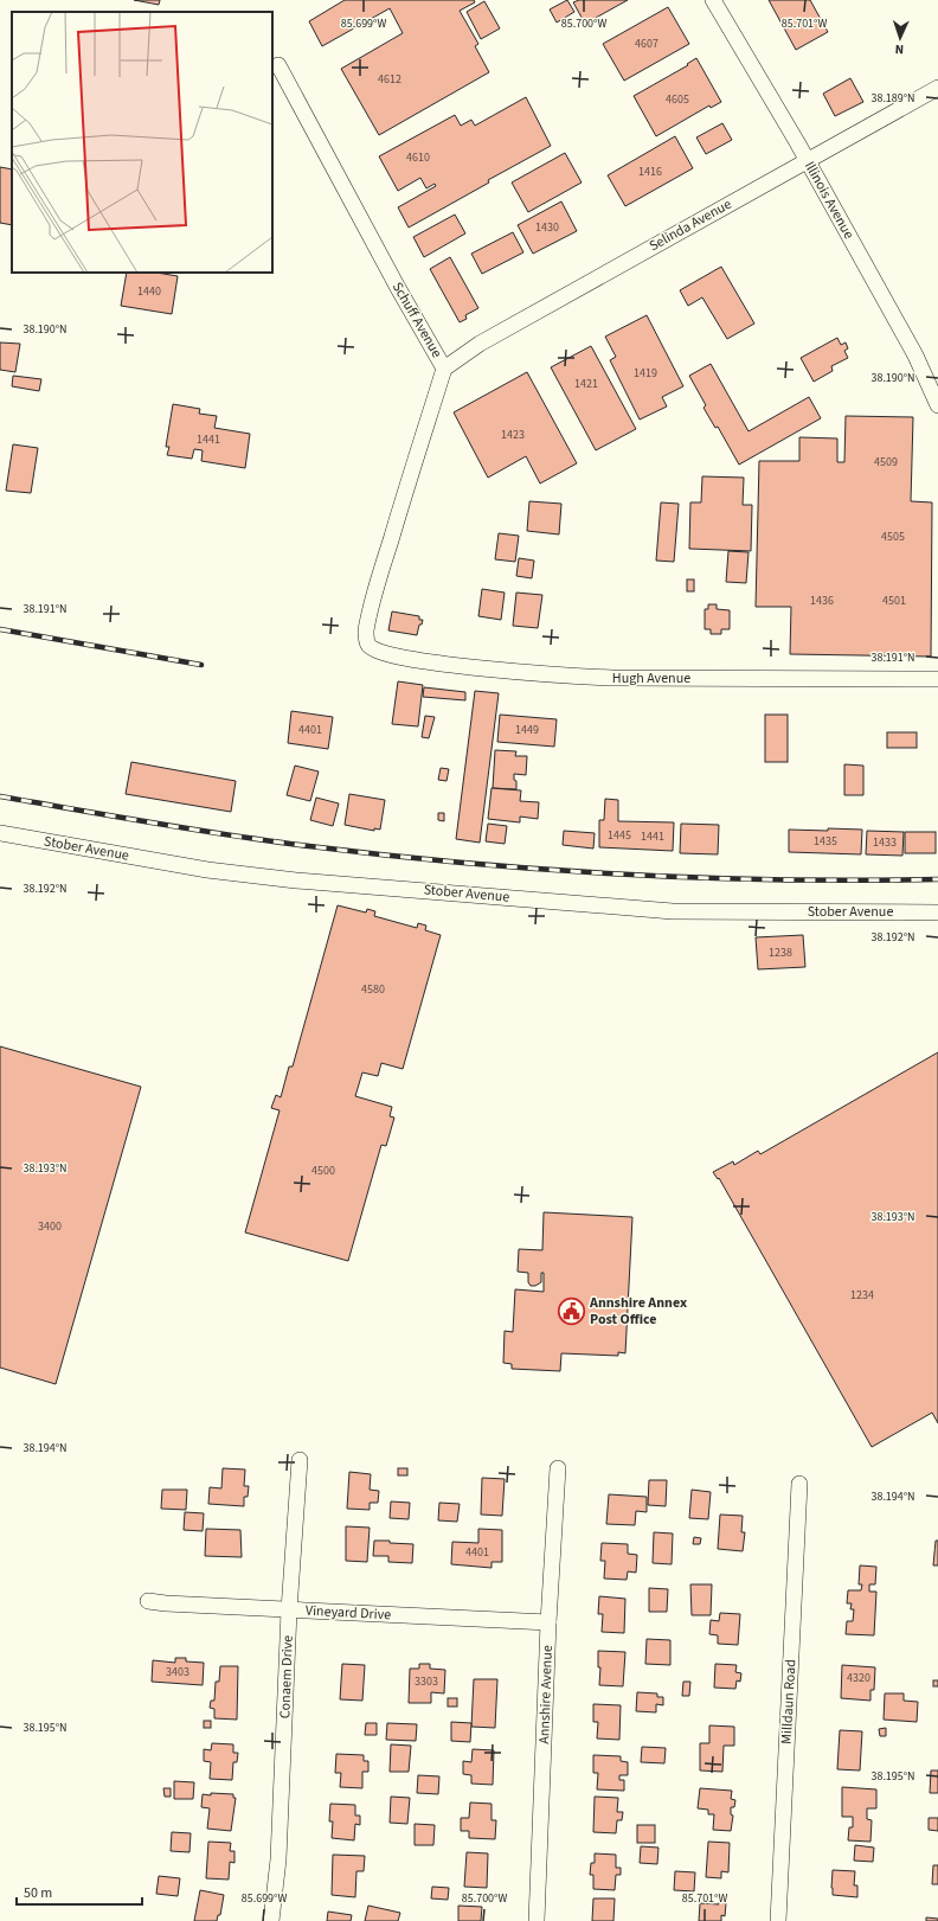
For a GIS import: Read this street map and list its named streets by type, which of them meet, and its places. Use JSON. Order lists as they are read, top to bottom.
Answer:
{
  "streets": {
    "street": [
      "Illinois Avenue",
      "Selinda Avenue",
      "Schuff Avenue",
      "Hugh Avenue",
      "Stober Avenue",
      "Vineyard Drive",
      "Conaem Drive",
      "Annshire Avenue",
      "Milldaun Road"
    ]
  },
  "crossings": [
    ["Illinois Avenue", "Selinda Avenue"],
    ["Selinda Avenue", "Schuff Avenue"],
    ["Schuff Avenue", "Hugh Avenue"],
    ["Vineyard Drive", "Conaem Drive"],
    ["Vineyard Drive", "Annshire Avenue"]
  ],
  "places": {
    "public building": ["Annshire Annex Post Office"]
  },
  "house_numbers": [
    "4607",
    "4612",
    "4605",
    "4610",
    "1416",
    "1430",
    "1440",
    "1419",
    "1421",
    "1423",
    "1441",
    "4509",
    "4505",
    "1436",
    "4501",
    "4401",
    "1449",
    "1445",
    "1441",
    "1435",
    "1433",
    "1238",
    "4580",
    "4500",
    "3400",
    "1234",
    "4401",
    "3403",
    "4320",
    "3303"
  ],
  "scale_bar": "50 m",
  "north": "bottom",
  "coordinates": [
    "85.699°W",
    "85.700°W",
    "85.701°W",
    "38.189°N",
    "38.190°N",
    "38.191°N",
    "38.192°N",
    "38.193°N",
    "38.194°N",
    "38.195°N"
  ]
}
